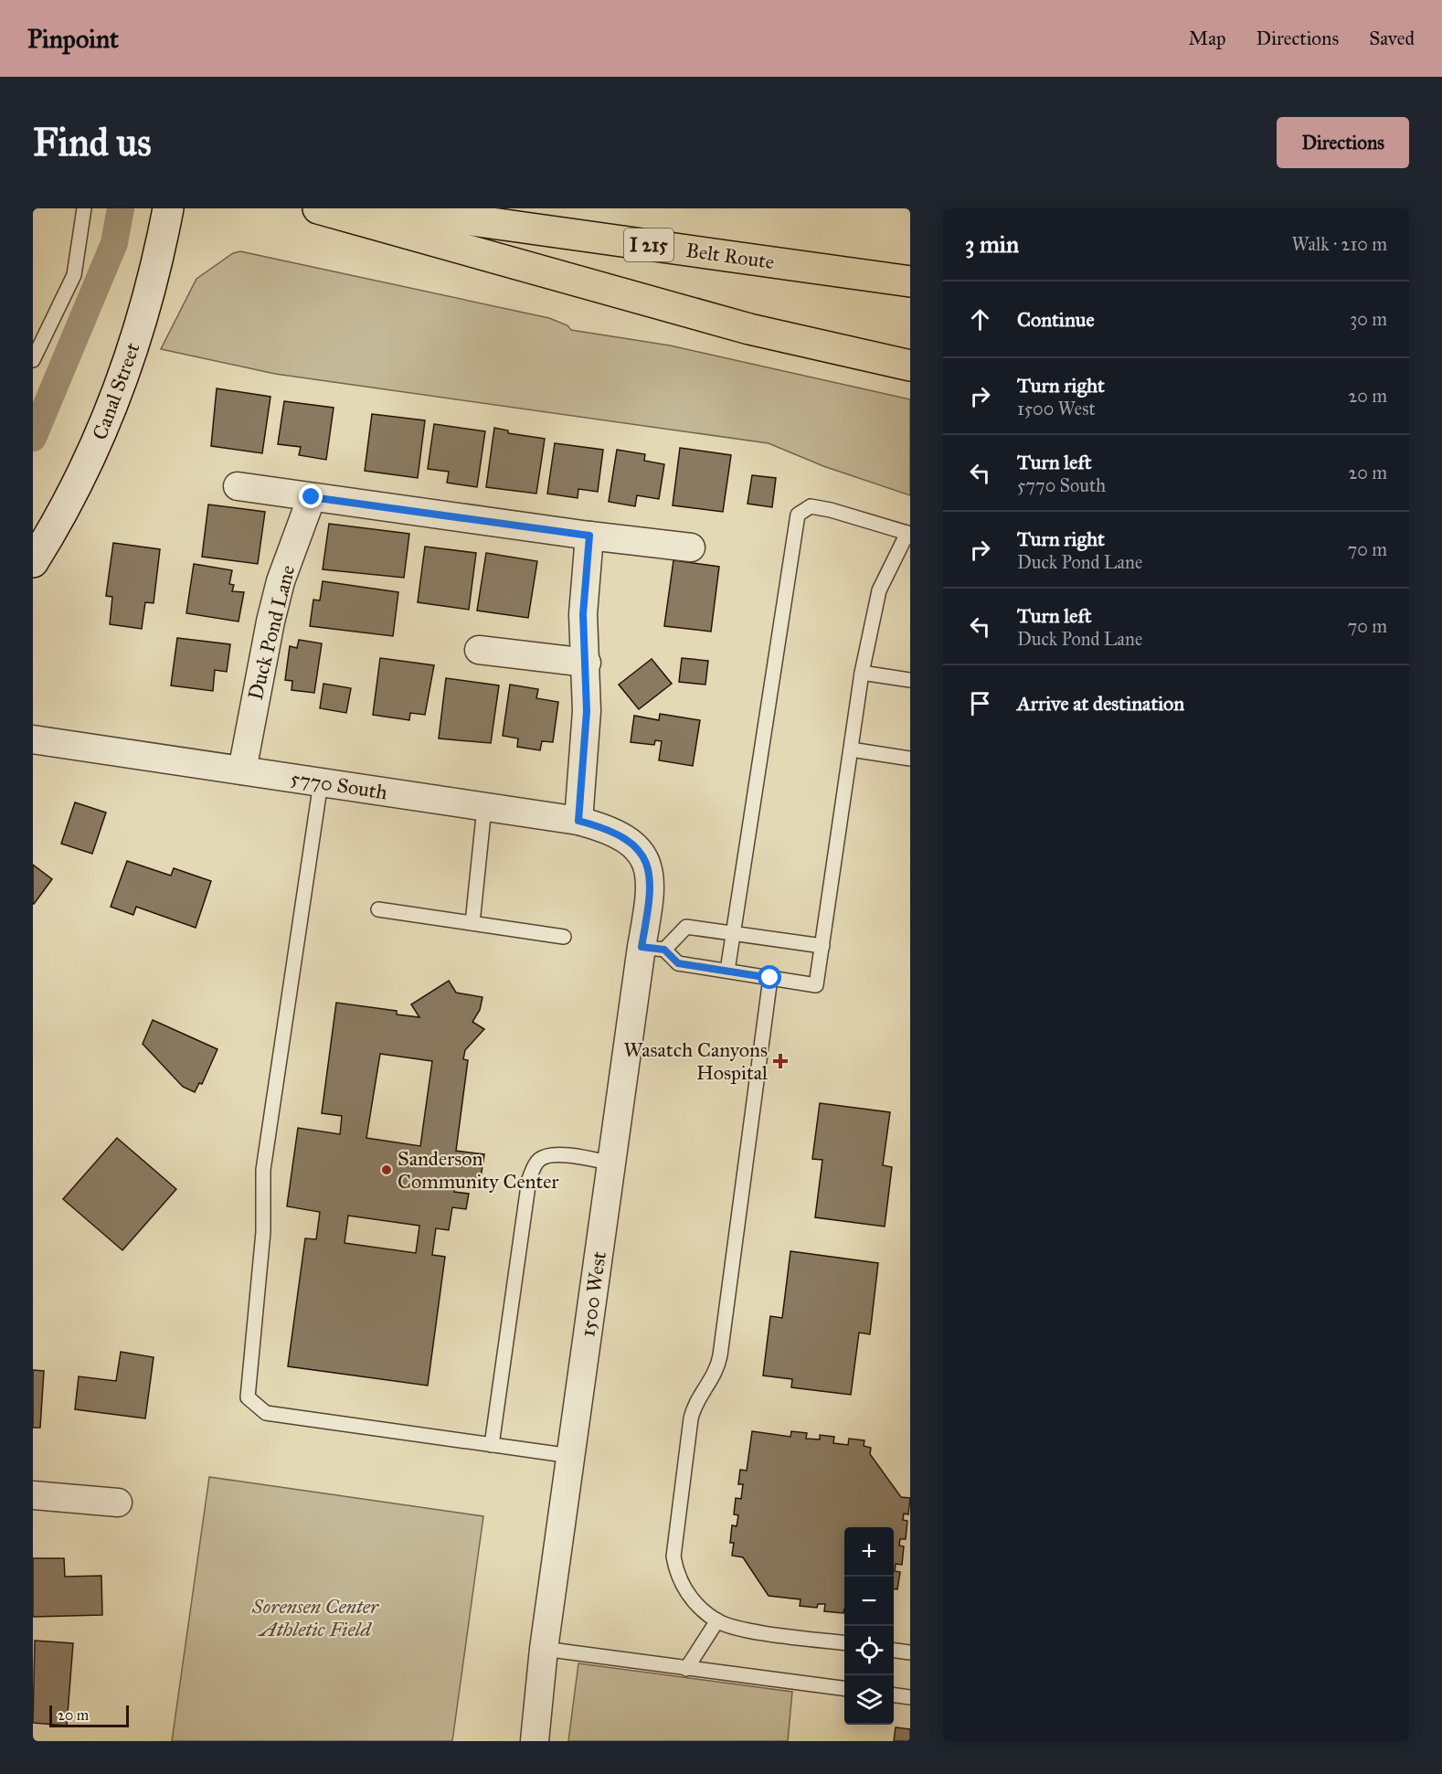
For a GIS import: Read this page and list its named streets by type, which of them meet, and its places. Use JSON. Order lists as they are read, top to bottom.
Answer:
{
  "streets": {
    "highway": ["I 215", "Belt Route"],
    "street": [
      "Canal Street",
      "Duck Pond Lane",
      "5770 South",
      "1500 West"
    ]
  },
  "crossings": [
    ["Duck Pond Lane", "5770 South"],
    ["5770 South", "1500 West"]
  ],
  "parks": ["Sorensen Center Athletic Field"],
  "places": {
    "health": ["Wasatch Canyons Hospital"],
    "other": ["Sanderson Community Center"]
  },
  "scale_bar": "20 m",
  "page": {
    "header": "Pinpoint",
    "nav": ["Map", "Directions", "Saved"],
    "buttons": "Directions",
    "title": "Find us",
    "heading": ["3 min", "Walk · 210 m"],
    "list": [
      ["Continue", "30 m"],
      ["Turn right", "1500 West", "20 m"],
      ["Turn left", "5770 South", "20 m"],
      ["Turn right", "Duck Pond Lane", "70 m"],
      ["Turn left", "Duck Pond Lane", "70 m"],
      "Arrive at destination"
    ],
    "map_buttons": ["+", "−"],
    "scale": "20 m"
  }
}
